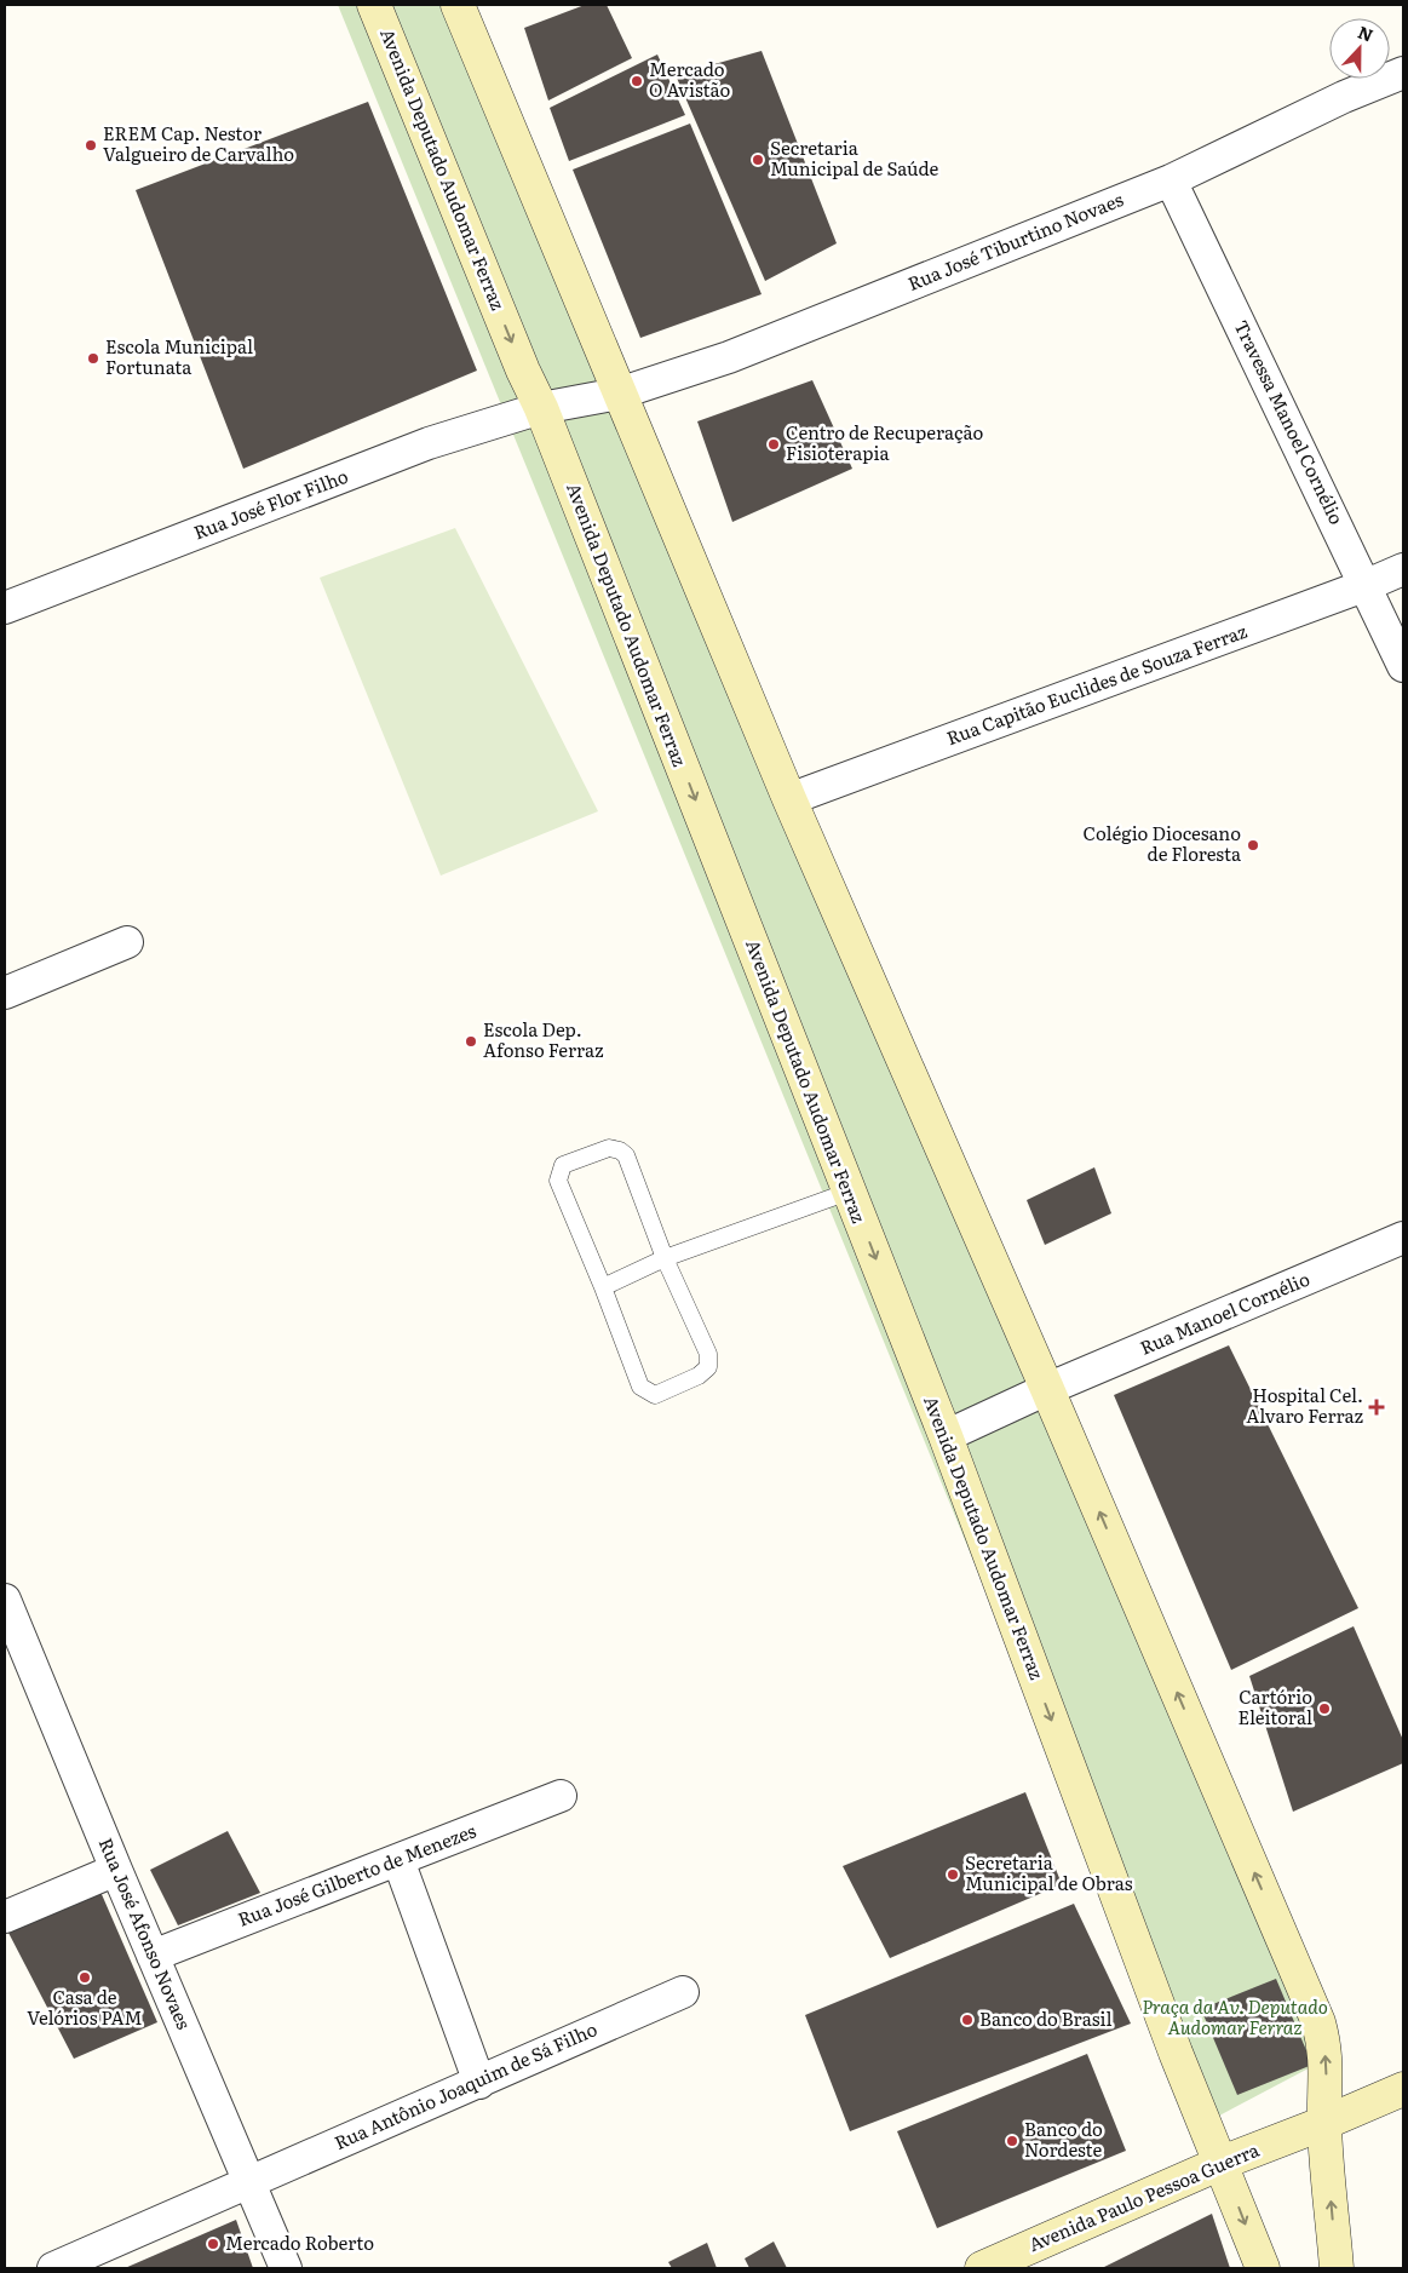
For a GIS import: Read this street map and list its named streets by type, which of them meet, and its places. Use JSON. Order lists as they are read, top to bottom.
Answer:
{
  "streets": {
    "street": [
      "Avenida Deputado Audomar Ferraz",
      "Rua José Tiburtino Novaes",
      "Travessa Manoel Cornélio",
      "Rua José Flor Filho",
      "Rua Capitão Euclides de Souza Ferraz",
      "Rua Manoel Cornélio",
      "Rua José Gilberto de Menezes",
      "Rua José Afonso Novaes",
      "Rua Antônio Joaquim de Sá Filho",
      "Avenida Paulo Pessoa Guerra"
    ]
  },
  "crossings": [
    ["Avenida Deputado Audomar Ferraz", "Rua José Tiburtino Novaes"],
    ["Avenida Deputado Audomar Ferraz", "Rua José Flor Filho"],
    ["Avenida Deputado Audomar Ferraz", "Rua Manoel Cornélio"],
    ["Avenida Deputado Audomar Ferraz", "Avenida Paulo Pessoa Guerra"],
    ["Rua José Tiburtino Novaes", "Travessa Manoel Cornélio"],
    ["Rua José Tiburtino Novaes", "Rua José Flor Filho"],
    ["Travessa Manoel Cornélio", "Rua Capitão Euclides de Souza Ferraz"],
    ["Rua José Gilberto de Menezes", "Rua José Afonso Novaes"],
    ["Rua José Afonso Novaes", "Rua Antônio Joaquim de Sá Filho"]
  ],
  "parks": ["Praça da Av. Deputado Audomar Ferraz"],
  "places": {
    "other": [
      "Mercado O Avistão",
      "EREM Cap. Nestor Valgueiro de Carvalho",
      "Secretaria Municipal de Saúde",
      "Escola Municipal Fortunata",
      "Centro de Recuperação Fisioterapia",
      "Colégio Diocesano de Floresta",
      "Escola Dep. Afonso Ferraz",
      "Cartório Eleitoral",
      "Secretaria Municipal de Obras",
      "Casa de Velórios PAM",
      "Banco do Brasil",
      "Banco do Nordeste",
      "Mercado Roberto"
    ],
    "health": ["Hospital Cel. Alvaro Ferraz"]
  },
  "north": "top"
}
